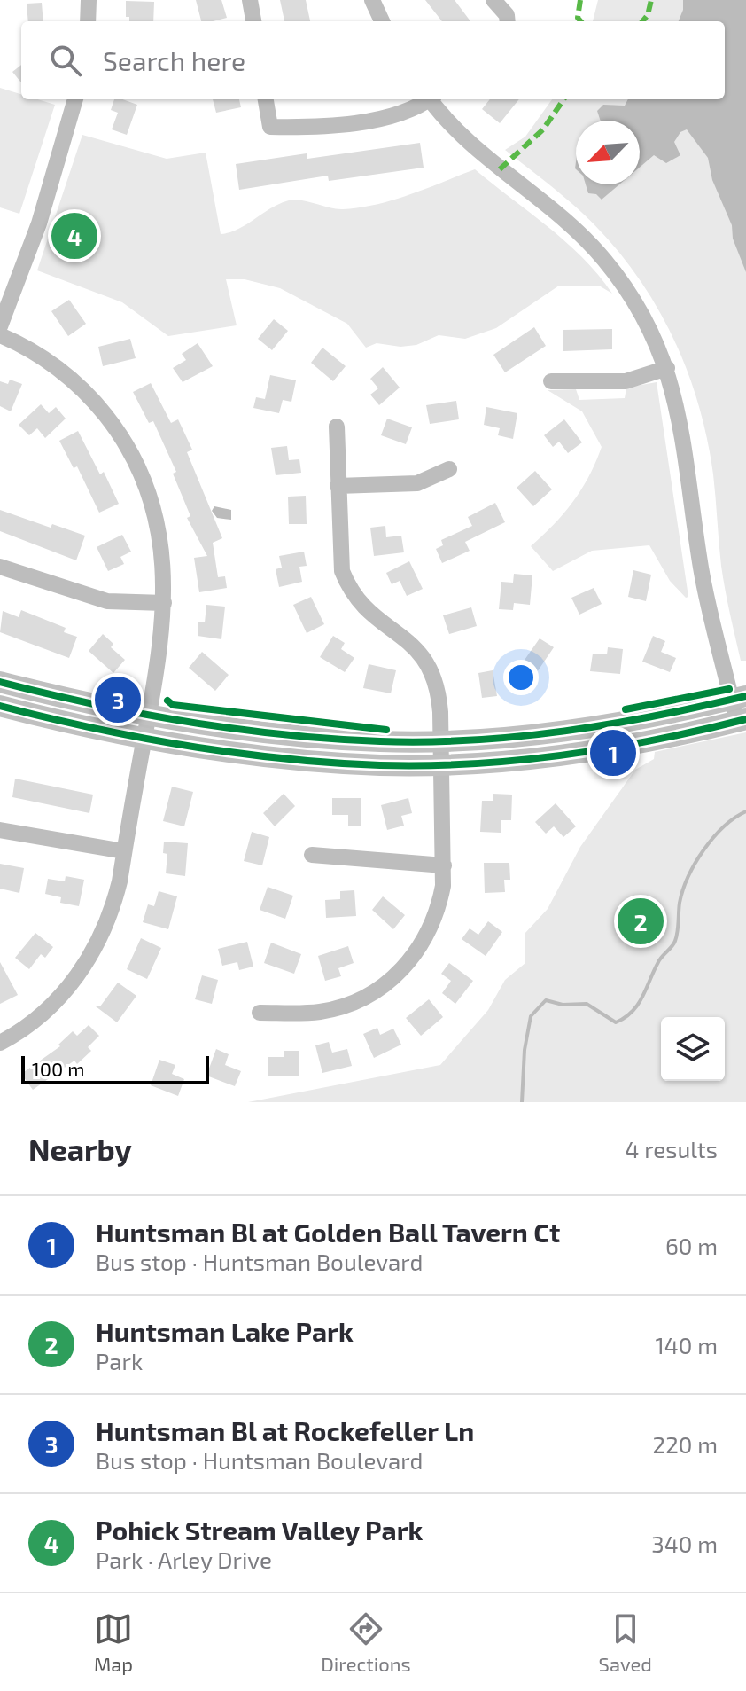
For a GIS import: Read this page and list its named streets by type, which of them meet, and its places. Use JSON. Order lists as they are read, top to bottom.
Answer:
{
  "scale_bar": "100 m",
  "north": "bottom left",
  "page": {
    "search": "Search here",
    "pins": [
      "4",
      "3",
      "1",
      "2"
    ],
    "scale": "100 m",
    "heading": ["Nearby", "4 results"],
    "list": [
      {
        "mark": "1",
        "name": "Huntsman Bl at Golden Ball Tavern Ct",
        "note": "Bus stop · Huntsman Boulevard",
        "value": "60 m"
      },
      {
        "mark": "2",
        "name": "Huntsman Lake Park",
        "note": "Park",
        "value": "140 m"
      },
      {
        "mark": "3",
        "name": "Huntsman Bl at Rockefeller Ln",
        "note": "Bus stop · Huntsman Boulevard",
        "value": "220 m"
      },
      {
        "mark": "4",
        "name": "Pohick Stream Valley Park",
        "note": "Park · Arley Drive",
        "value": "340 m"
      }
    ],
    "nav": ["Map", "Directions", "Saved"]
  }
}
